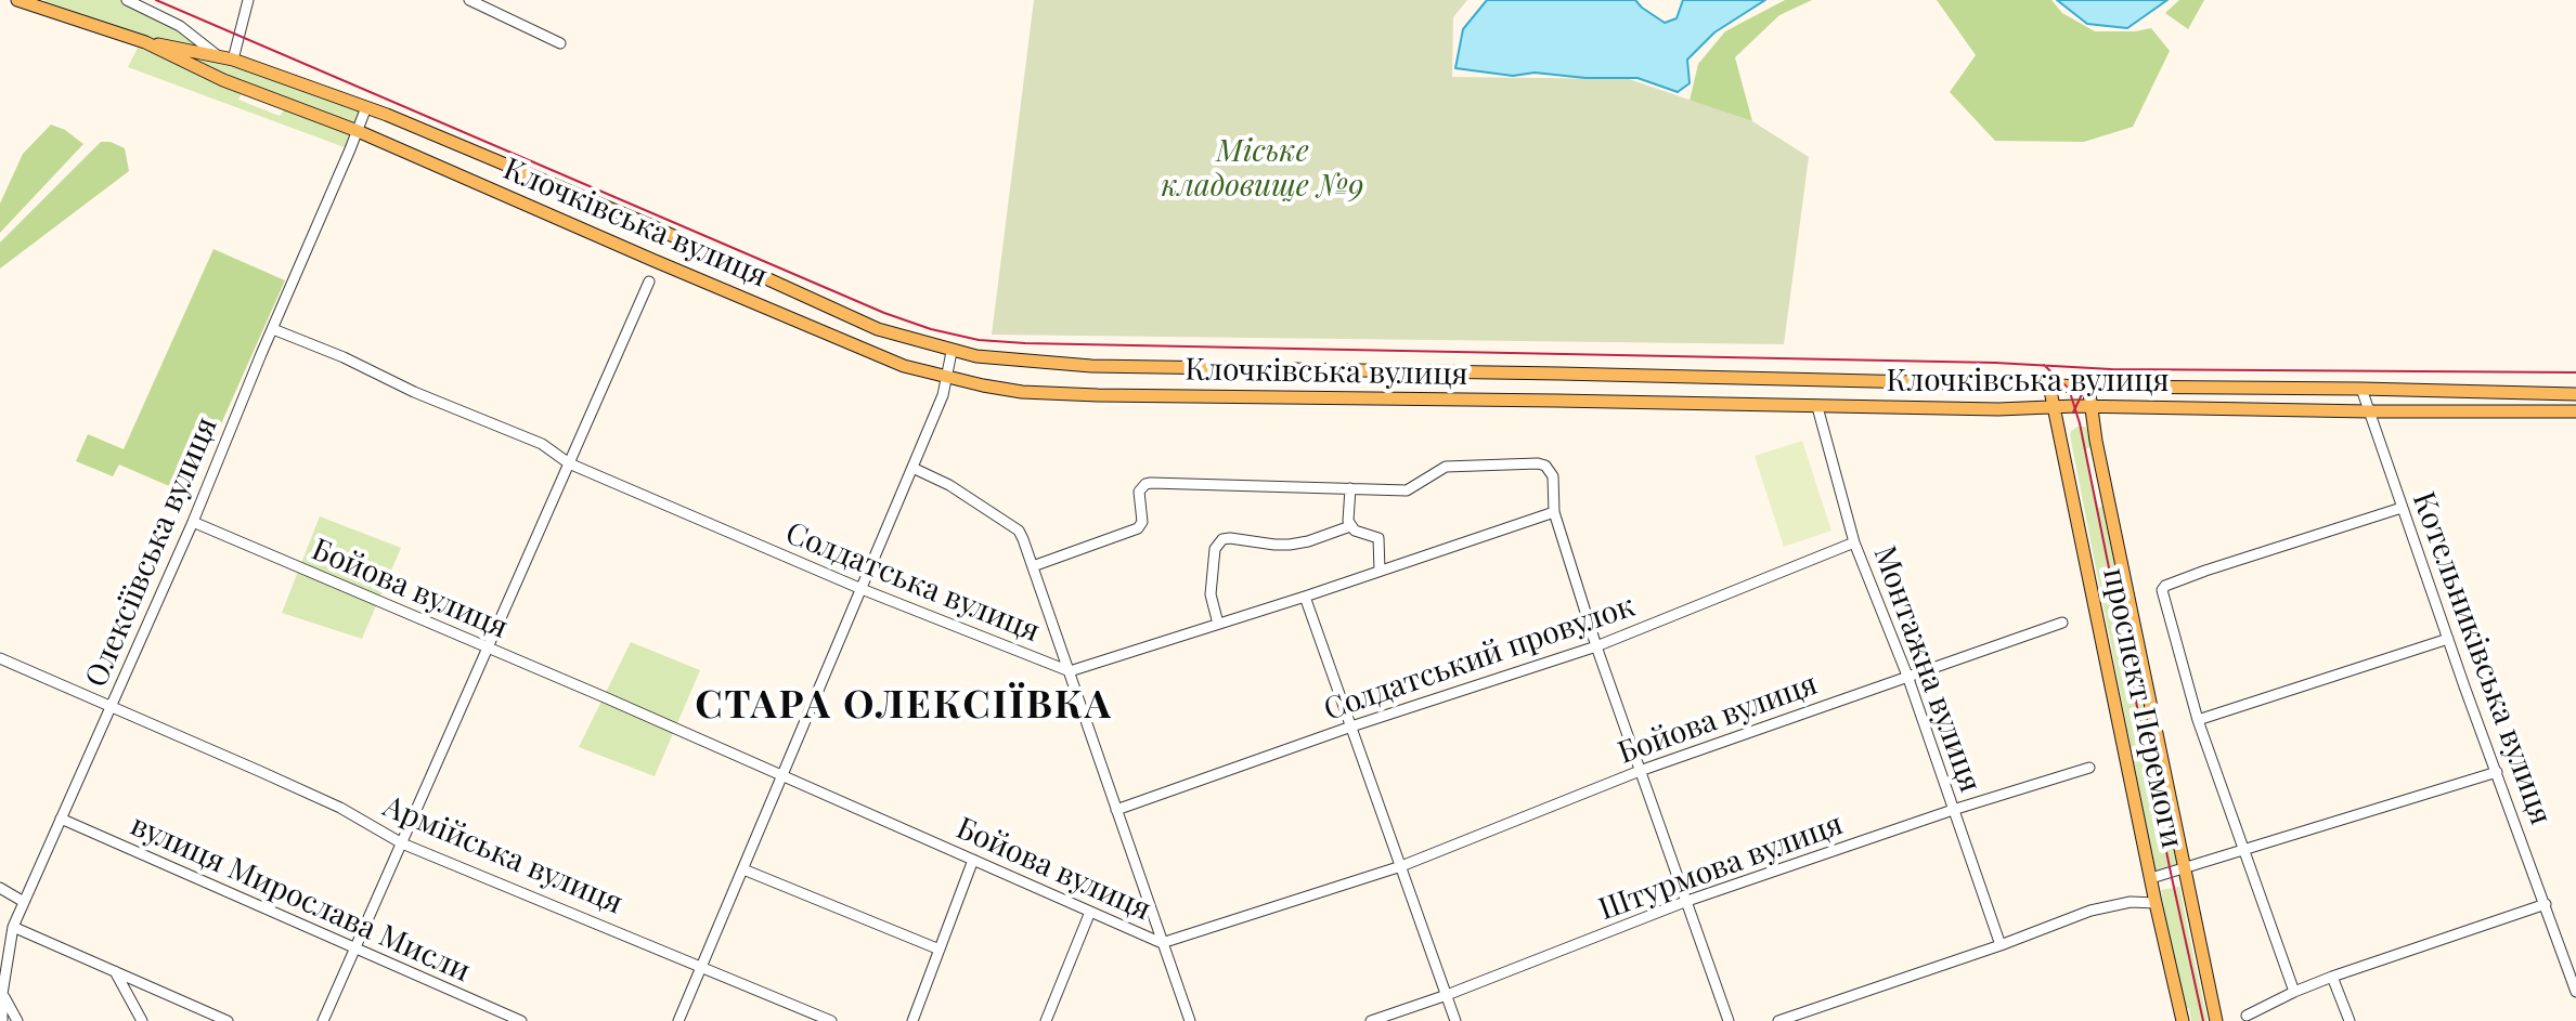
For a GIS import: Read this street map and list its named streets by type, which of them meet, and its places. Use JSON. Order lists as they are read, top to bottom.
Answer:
{
  "streets": {
    "main road": ["Клочківська вулиця", "проспект Перемоги"],
    "street": [
      "Олексіївська вулиця",
      "Солдатська вулиця",
      "Бойова вулиця",
      "Солдатський провулок",
      "Котельниківська вулиця",
      "Монтажна вулиця",
      "Армійська вулиця",
      "Штурмова вулиця",
      "вулиця Мирослава Мисли"
    ]
  },
  "crossings": [
    ["Клочківська вулиця", "Олексіївська вулиця"],
    ["Клочківська вулиця", "Котельниківська вулиця"],
    ["Клочківська вулиця", "Монтажна вулиця"],
    ["Клочківська вулиця", "проспект Перемоги"],
    ["Олексіївська вулиця", "Солдатська вулиця"],
    ["Олексіївська вулиця", "Бойова вулиця"],
    ["Олексіївська вулиця", "Армійська вулиця"],
    ["Олексіївська вулиця", "вулиця Мирослава Мисли"],
    ["Бойова вулиця", "Монтажна вулиця"],
    ["Солдатський провулок", "Монтажна вулиця"],
    ["Монтажна вулиця", "Штурмова вулиця"]
  ],
  "districts": ["СТАРА ОЛЕКСІЇВКА"],
  "parks": ["Міське кладовище №9"]
}
